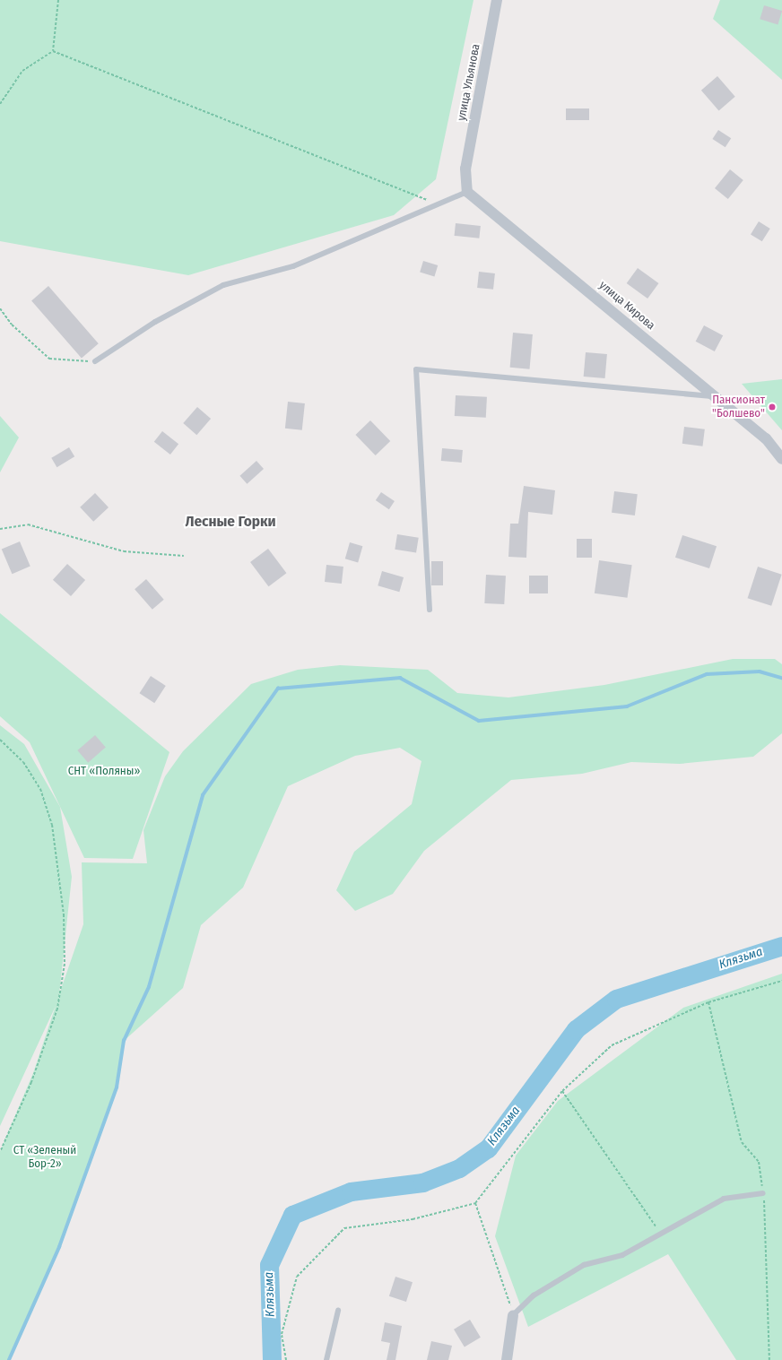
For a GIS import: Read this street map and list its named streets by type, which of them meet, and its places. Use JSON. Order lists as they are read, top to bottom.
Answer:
{
  "streets": {
    "street": ["улица Ульянова", "улица Кирова"]
  },
  "crossings": [
    ["улица Ульянова", "улица Кирова"]
  ],
  "districts": ["Лесные Горки"],
  "water": ["Клязьма"],
  "parks": ["СНТ «Поляны»", "СТ «Зеленый Бор-2»"],
  "places": ["Пансионат \"Болшево\""]
}
